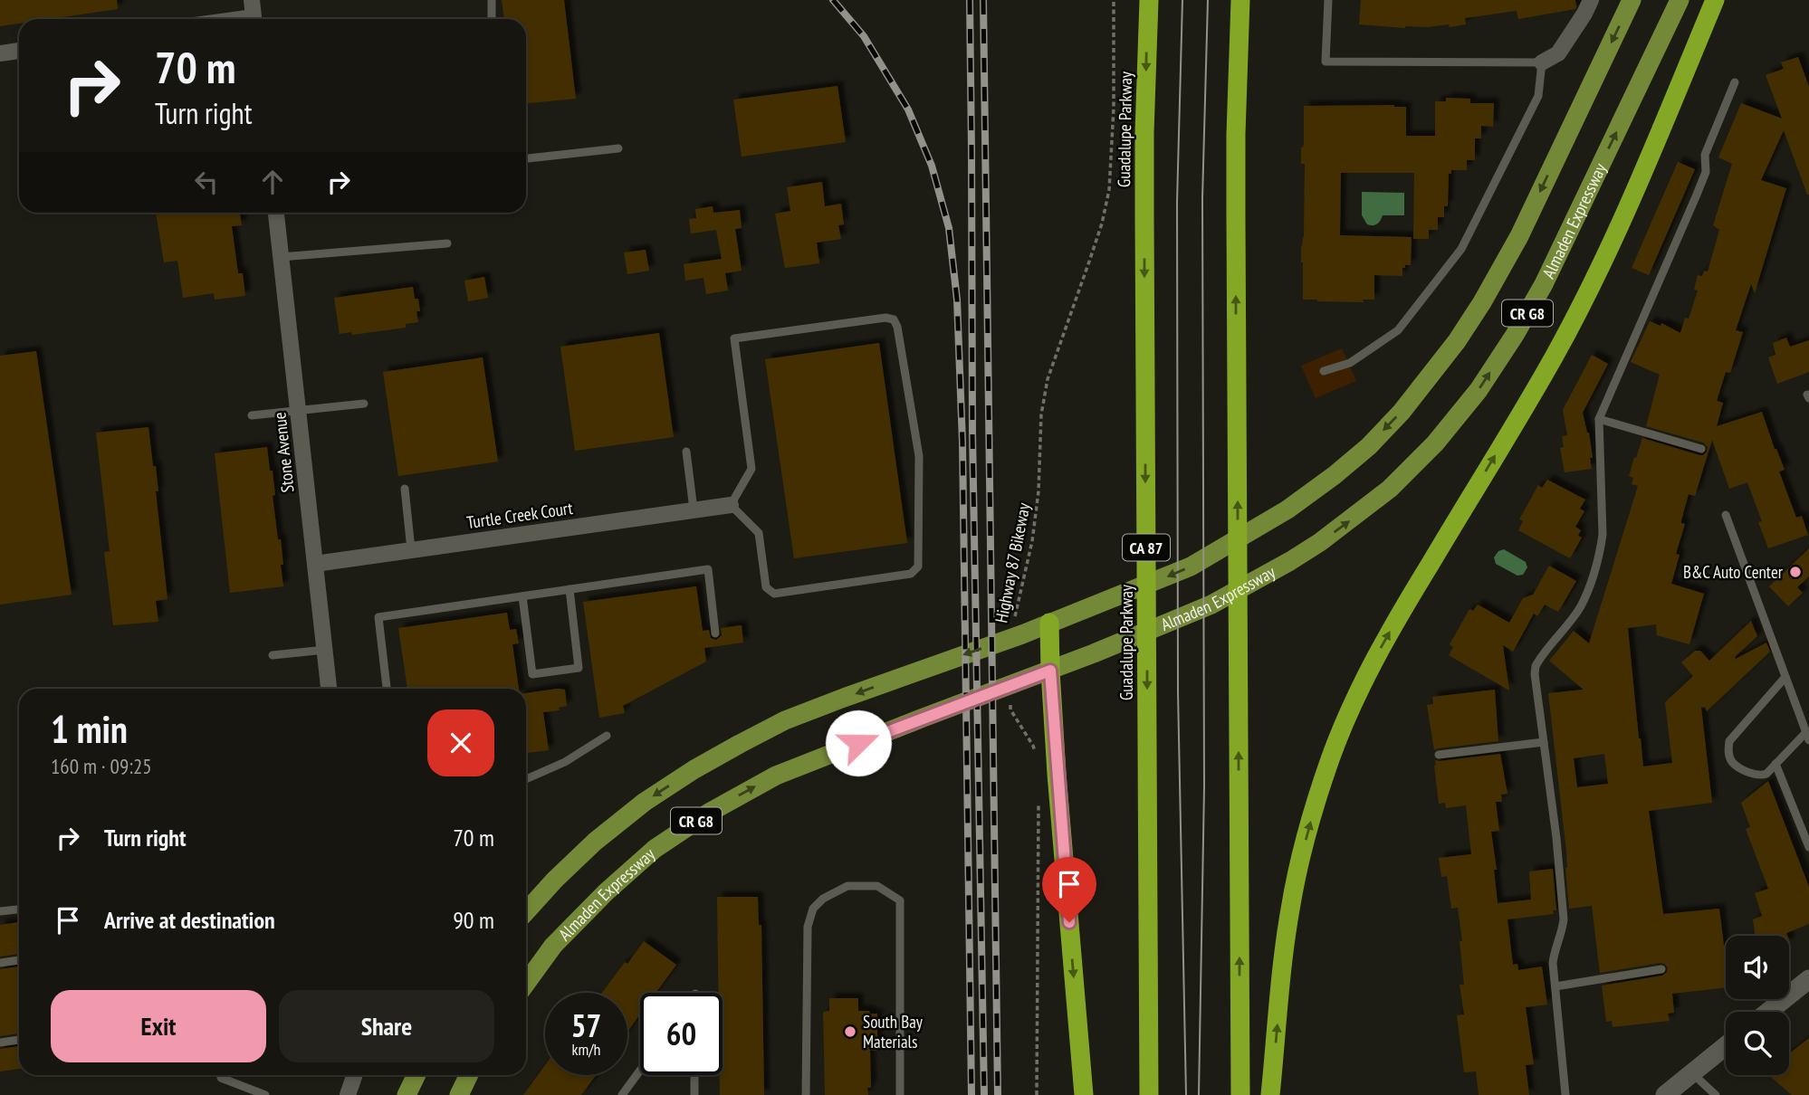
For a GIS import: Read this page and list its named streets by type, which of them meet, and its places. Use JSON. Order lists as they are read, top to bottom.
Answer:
{
  "streets": {
    "highway": ["Guadalupe Parkway", "CA 87"],
    "main road": ["Almaden Expressway", "CR G8"],
    "street": ["Stone Avenue", "Turtle Creek Court"],
    "path": ["Highway 87 Bikeway"]
  },
  "crossings": [
    ["CR G8", "Highway 87 Bikeway"],
    ["Stone Avenue", "Turtle Creek Court"]
  ],
  "places": ["B&C Auto Center", "South Bay Materials"],
  "page": {
    "turn": ["70 m", "Turn right"],
    "heading": ["1 min", "160 m · 09:25"],
    "list": [
      {
        "name": "Turn right",
        "value": "70 m"
      },
      {
        "name": "Arrive at destination",
        "value": "90 m"
      }
    ],
    "buttons": ["Exit", "Share"],
    "speed": "57 km/h",
    "limit": "60"
  }
}
